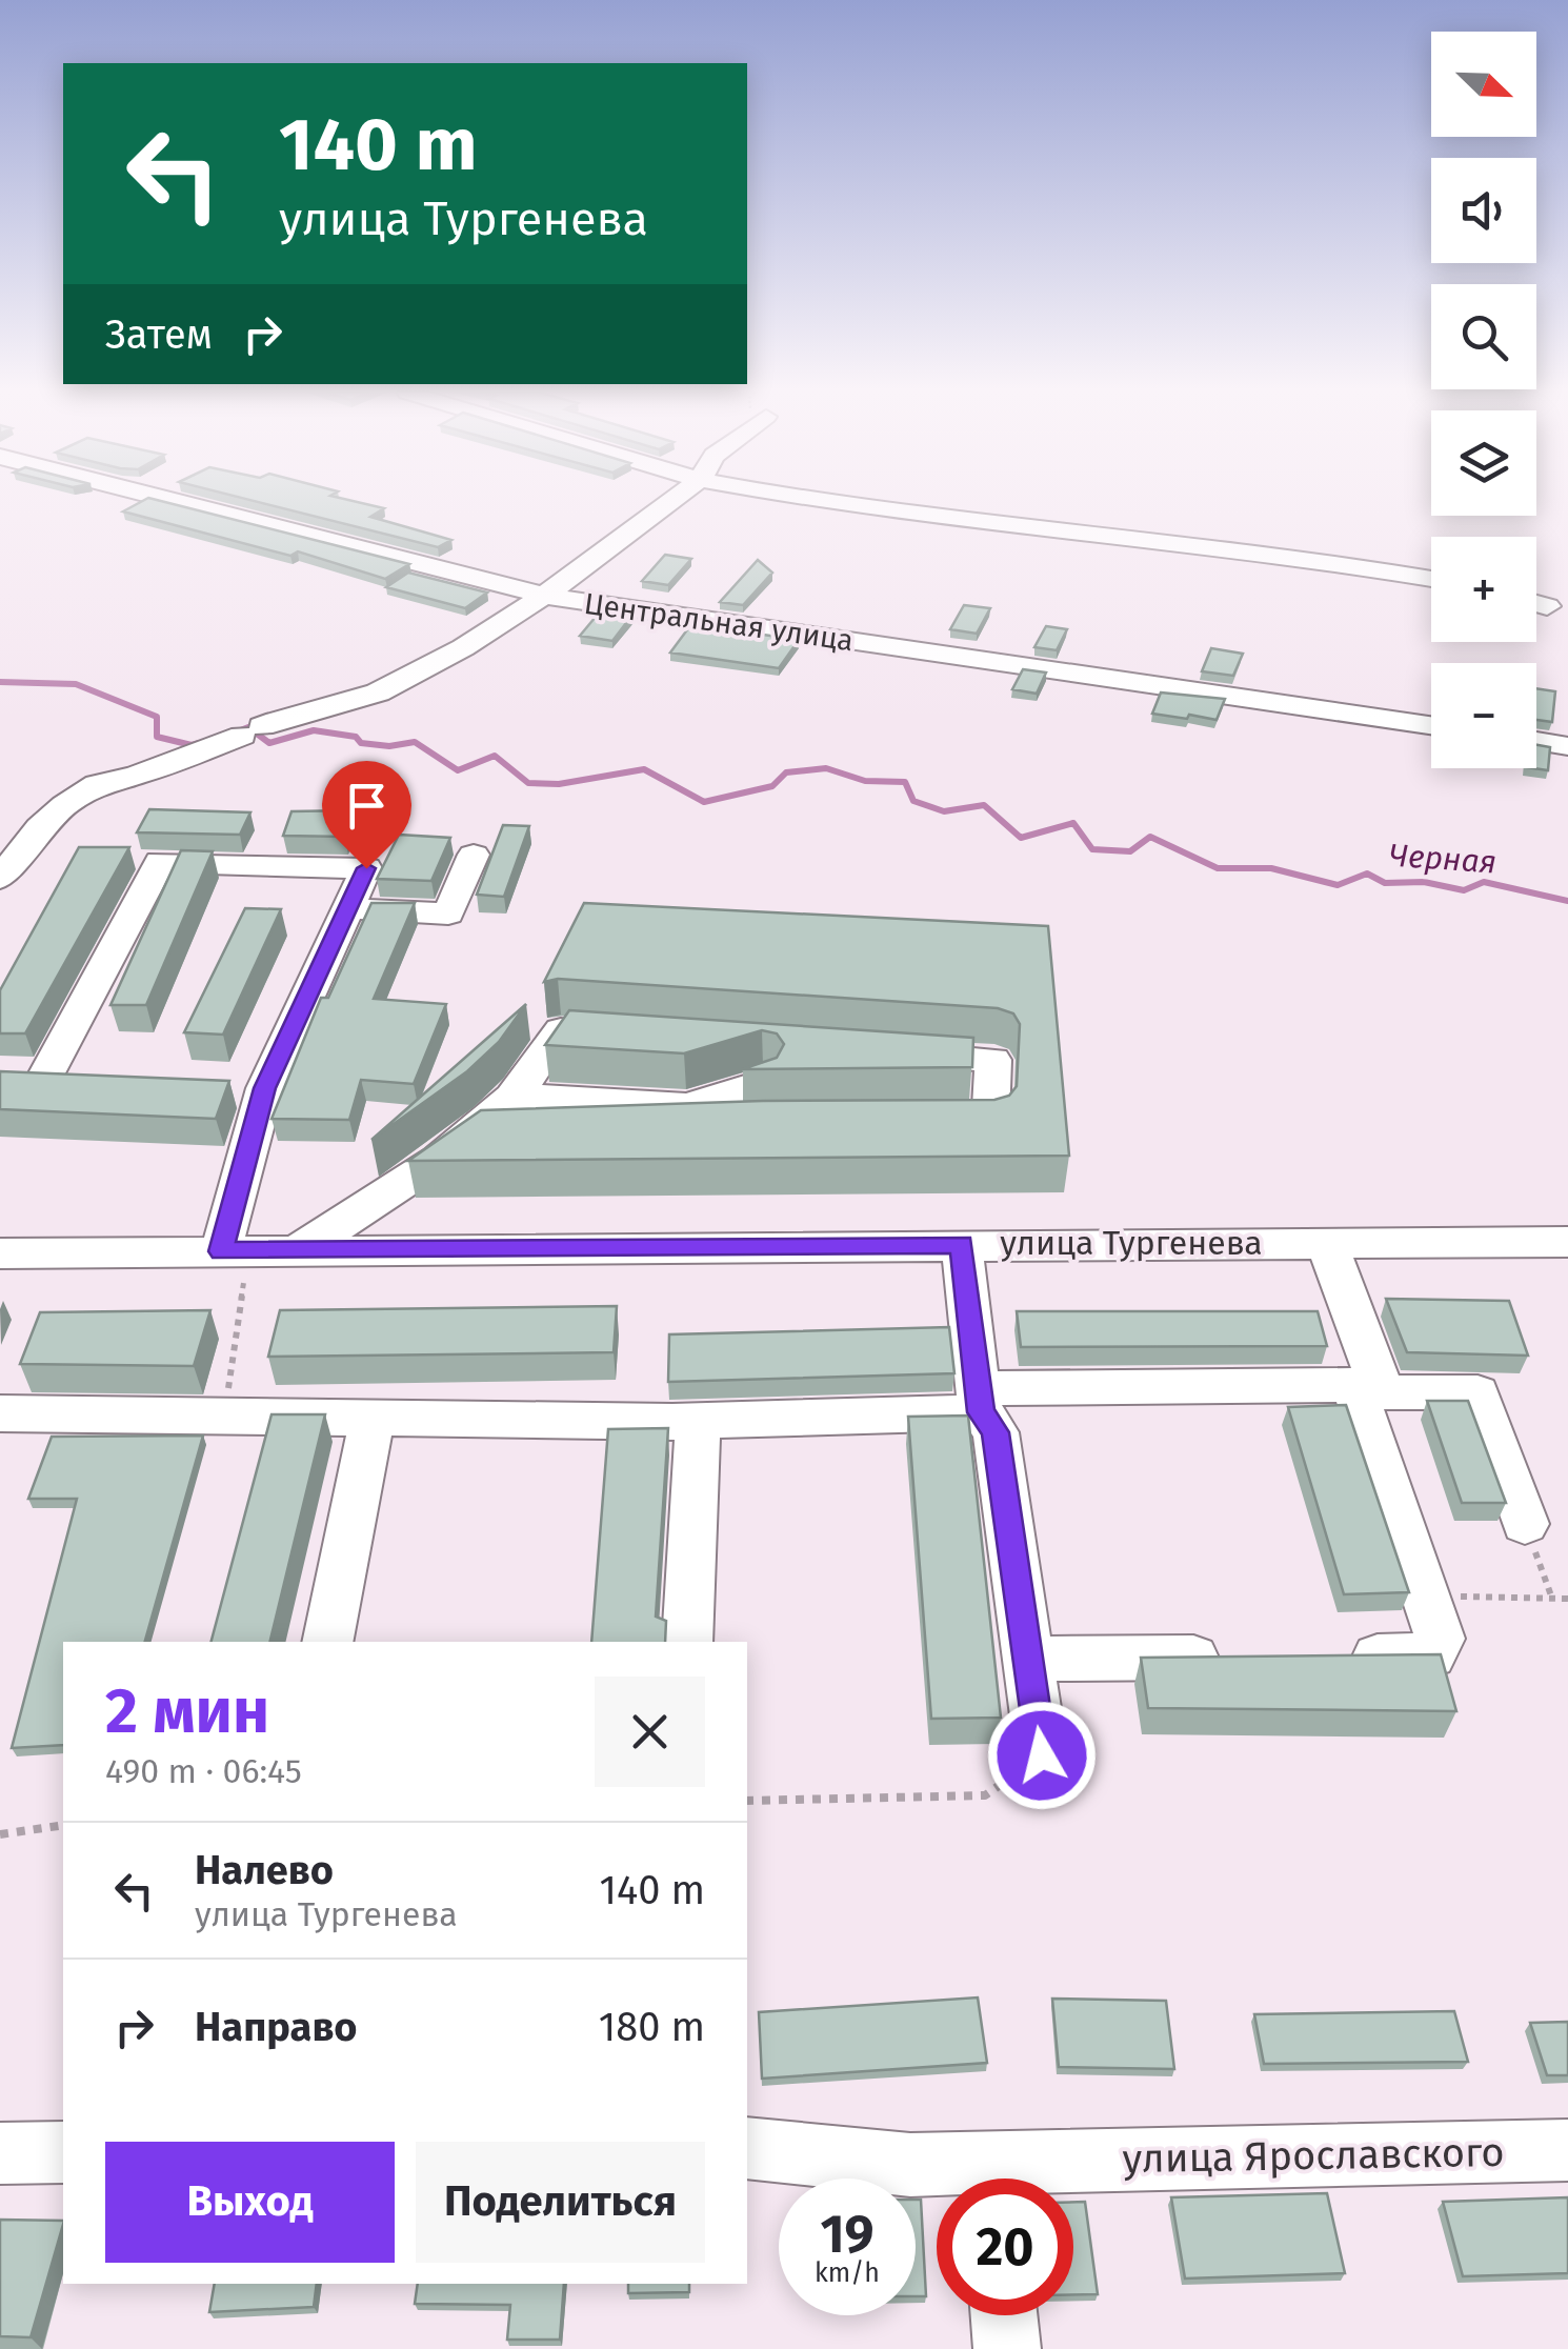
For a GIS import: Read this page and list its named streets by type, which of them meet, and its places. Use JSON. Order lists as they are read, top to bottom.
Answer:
{
  "streets": {
    "street": ["Центральная улица", "улица Тургенева", "улица Ярославского"]
  },
  "water": ["Черная"],
  "north": "bottom right",
  "page": {
    "map_buttons": ["+", "−"],
    "turn": ["140 m", "улица Тургенева"],
    "then": "Затем",
    "heading": ["2 мин", "490 m · 06:45"],
    "list": [
      {
        "name": "Налево",
        "note": "улица Тургенева",
        "value": "140 m"
      },
      {
        "name": "Направо",
        "value": "180 m"
      }
    ],
    "buttons": ["Выход", "Поделиться"],
    "speed": "19 km/h",
    "limit": "20"
  }
}
